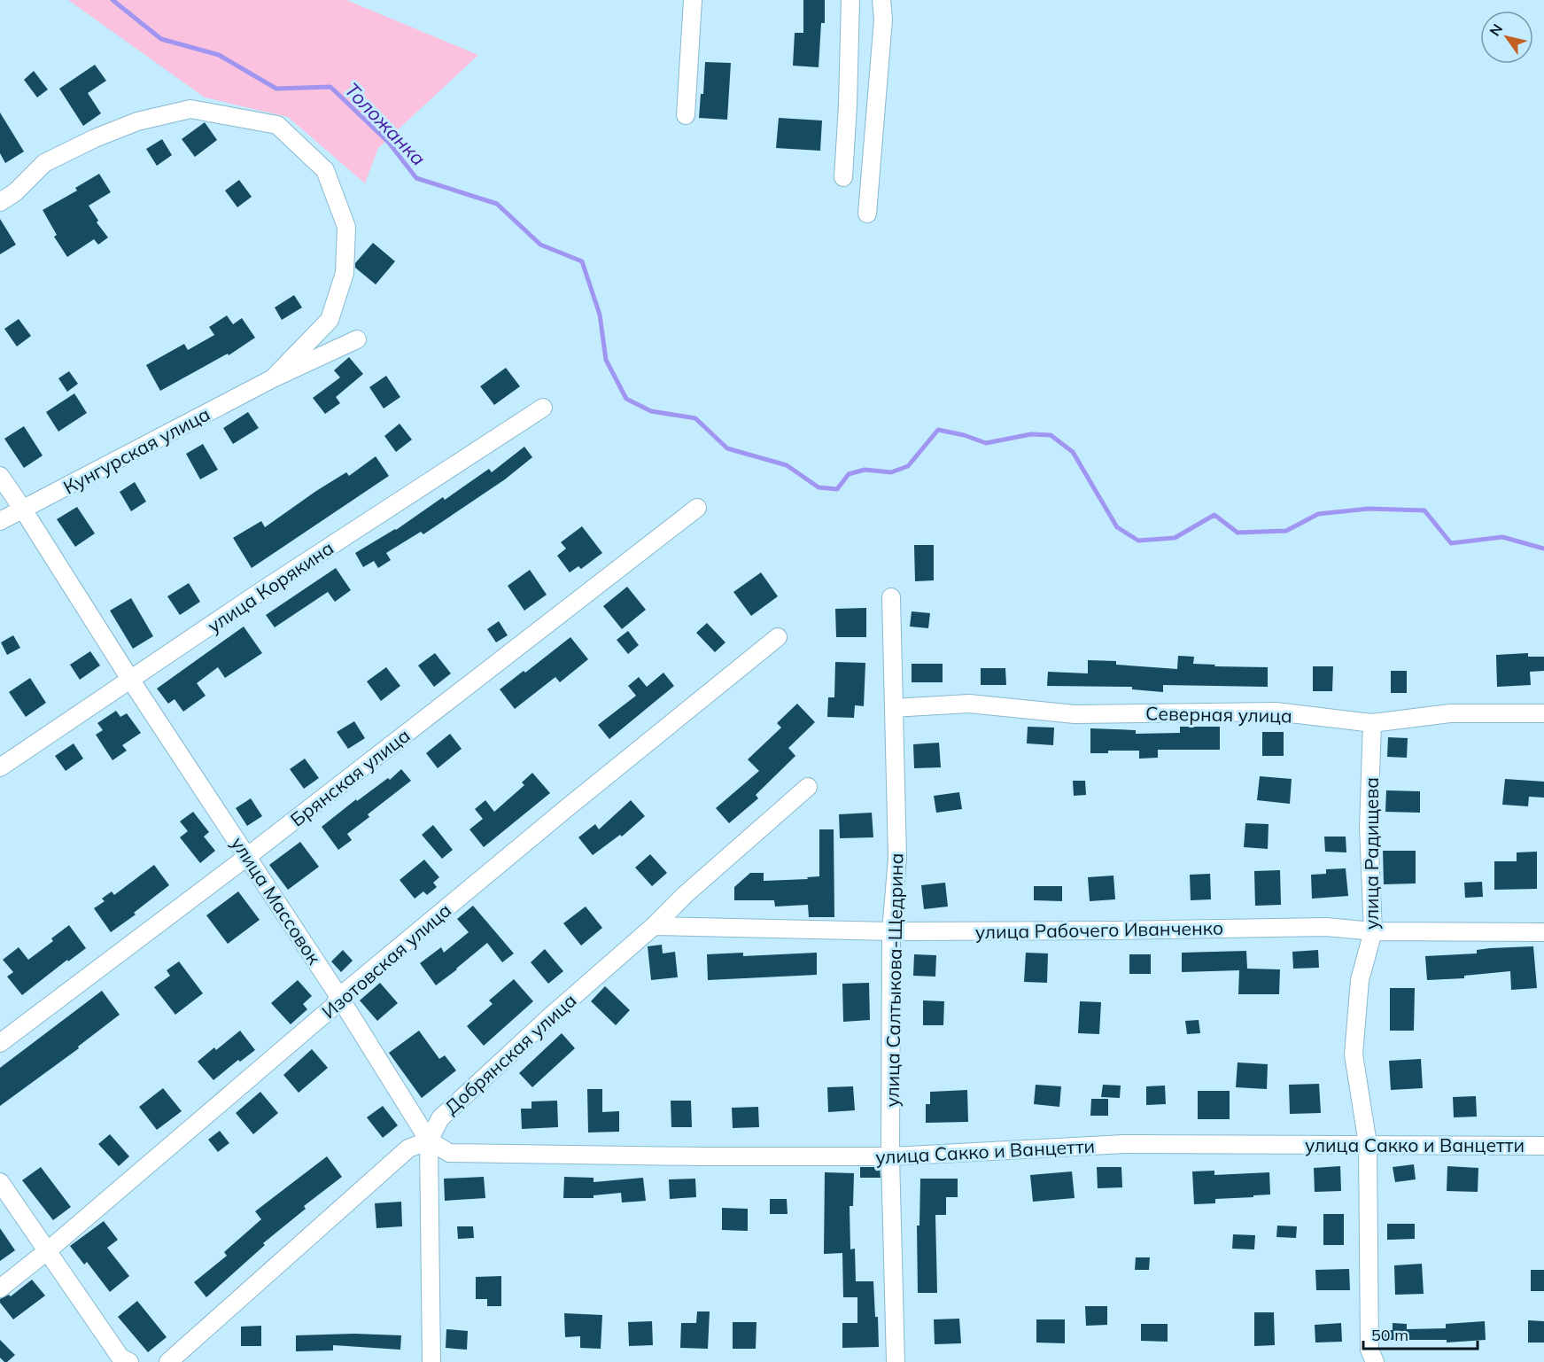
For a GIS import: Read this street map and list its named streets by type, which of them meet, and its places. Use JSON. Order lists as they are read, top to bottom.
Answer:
{
  "streets": {
    "street": [
      "Кунгурская улица",
      "улица Корякина",
      "Северная улица",
      "Брянская улица",
      "улица Радищева",
      "улица Массовок",
      "улица Рабочего Иванченко",
      "Изотовская улица",
      "улица Салтыкова-Щедрина",
      "Добрянская улица",
      "улица Сакко и Ванцетти"
    ]
  },
  "crossings": [
    ["Кунгурская улица", "улица Массовок"],
    ["улица Корякина", "улица Массовок"],
    ["Северная улица", "улица Радищева"],
    ["Северная улица", "улица Салтыкова-Щедрина"],
    ["Брянская улица", "улица Массовок"],
    ["улица Радищева", "улица Рабочего Иванченко"],
    ["улица Радищева", "улица Сакко и Ванцетти"],
    ["улица Массовок", "Изотовская улица"],
    ["улица Массовок", "Добрянская улица"],
    ["улица Массовок", "улица Сакко и Ванцетти"],
    ["улица Рабочего Иванченко", "улица Салтыкова-Щедрина"],
    ["улица Рабочего Иванченко", "Добрянская улица"],
    ["улица Салтыкова-Щедрина", "улица Сакко и Ванцетти"],
    ["Добрянская улица", "улица Сакко и Ванцетти"]
  ],
  "water": ["Толожанка"],
  "scale_bar": "50 m",
  "north": "top left"
}
